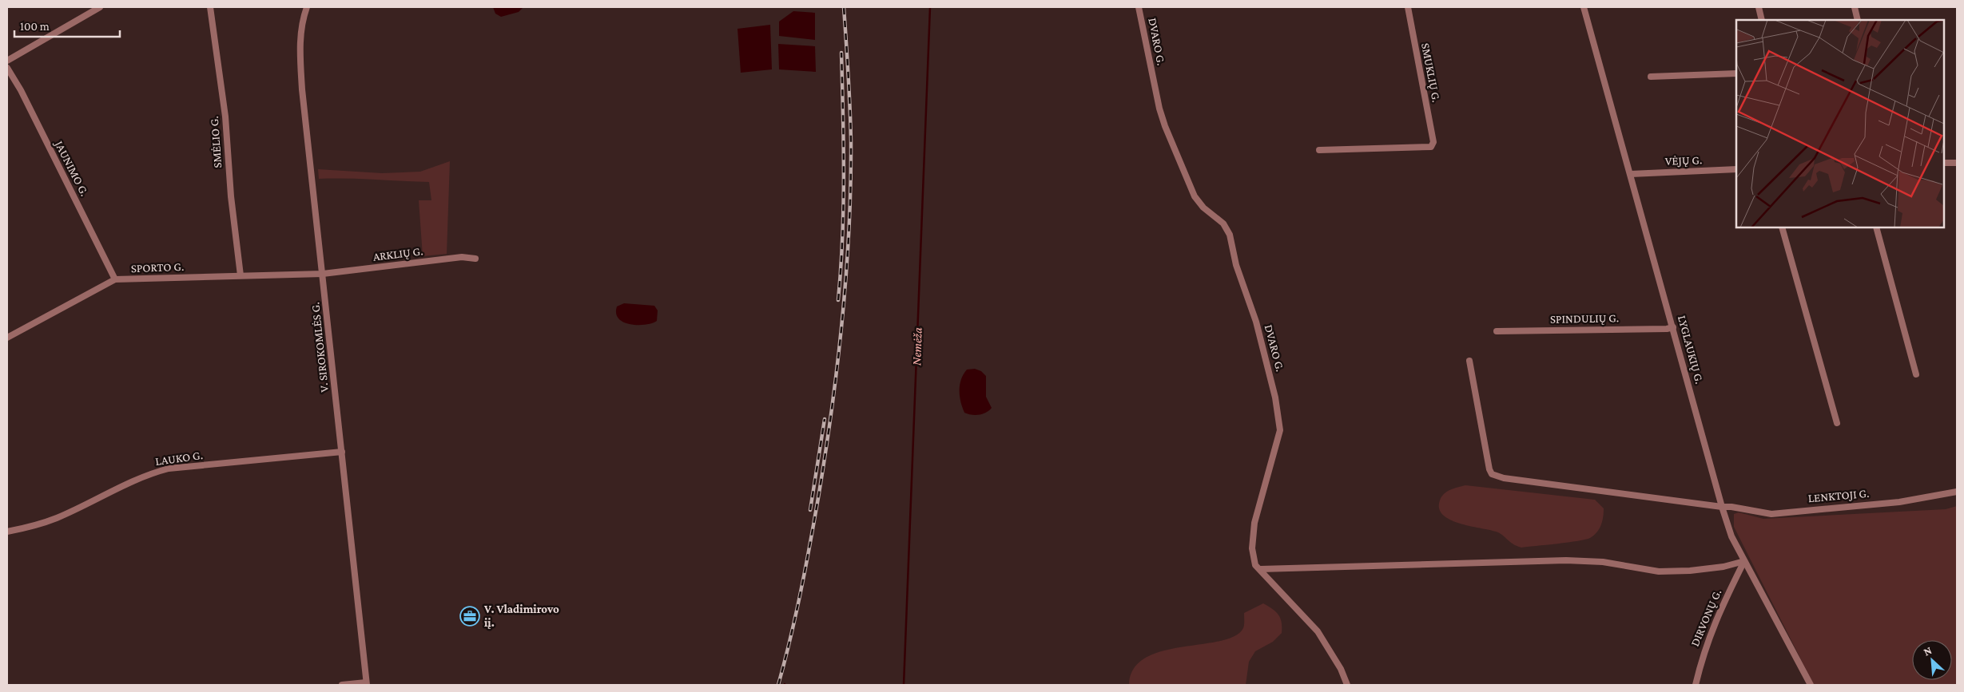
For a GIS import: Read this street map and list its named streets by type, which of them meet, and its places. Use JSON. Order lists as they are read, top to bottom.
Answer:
{
  "streets": {
    "street": [
      "DVARO G.",
      "SMUKLIŲ G.",
      "SMĖLIO G.",
      "VĖJŲ G.",
      "JAUNIMO G.",
      "ARKLIŲ G.",
      "SPORTO G.",
      "SPINDULIŲ G.",
      "V. SIROKOMLĖS G.",
      "LYGLAUKIŲ G.",
      "LAUKO G.",
      "LENKTOJI G.",
      "DIRVONŲ G."
    ]
  },
  "crossings": [
    ["SMĖLIO G.", "SPORTO G."],
    ["VĖJŲ G.", "LYGLAUKIŲ G."],
    ["JAUNIMO G.", "SPORTO G."],
    ["ARKLIŲ G.", "SPORTO G."],
    ["ARKLIŲ G.", "V. SIROKOMLĖS G."],
    ["SPORTO G.", "V. SIROKOMLĖS G."],
    ["SPINDULIŲ G.", "LYGLAUKIŲ G."],
    ["V. SIROKOMLĖS G.", "LAUKO G."],
    ["LYGLAUKIŲ G.", "LENKTOJI G."],
    ["LYGLAUKIŲ G.", "DIRVONŲ G."]
  ],
  "water": ["Nemėža"],
  "places": {
    "office": ["V. Vladimirovo iį."]
  },
  "scale_bar": "100 m",
  "north": "top left"
}
